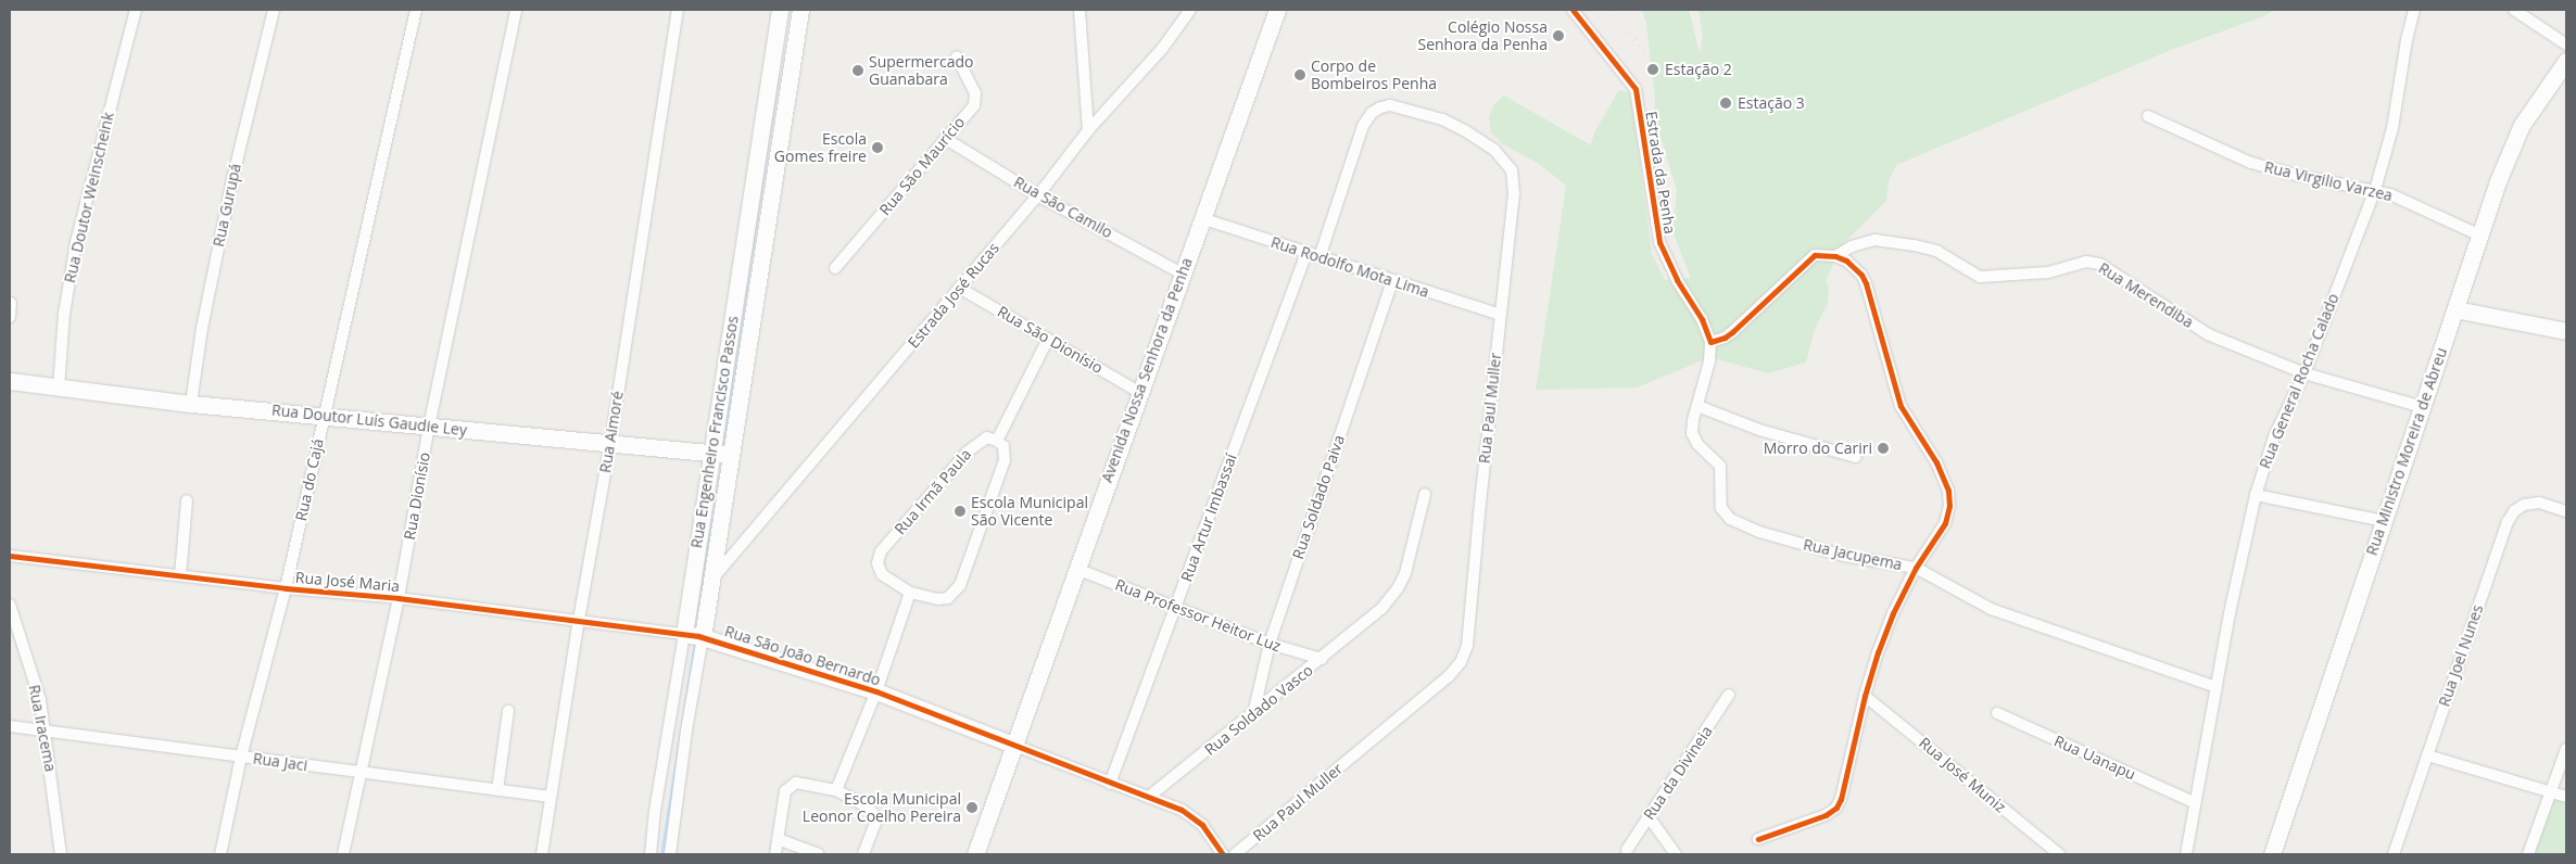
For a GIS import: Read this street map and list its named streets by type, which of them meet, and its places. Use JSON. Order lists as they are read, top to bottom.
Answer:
{
  "streets": {
    "street": [
      "Rua São Maurício",
      "Estrada da Penha",
      "Rua Virgilio Varzea",
      "Rua Doutor Weinscheink",
      "Rua Gurupá",
      "Rua São Camilo",
      "Rua Rodolfo Mota Lima",
      "Estrada José Rucas",
      "Rua Merendiba",
      "Rua São Dionísio",
      "Avenida Nossa Senhora da Penha",
      "Rua General Rocha Calado",
      "Rua Paul Muller",
      "Rua Doutor Luís Gaudie Ley",
      "Rua Aimoré",
      "Rua Engenheiro Francisco Passos",
      "Rua Ministro Moreira de Abreu",
      "Rua do Cajá",
      "Rua Irmã Paula",
      "Rua Dionísio",
      "Rua Soldado Paiva",
      "Rua Artur Imbassaí",
      "Rua Jacupema",
      "Rua José Maria",
      "Rua Professor Heitor Luz",
      "Rua São João Bernardo",
      "Rua Joel Nunes",
      "Rua Soldado Vasco",
      "Rua Iracema",
      "Rua Uanapu",
      "Rua Jaci",
      "Rua da Divineia",
      "Rua José Muniz"
    ]
  },
  "crossings": [
    ["Rua São Maurício", "Rua São Camilo"],
    ["Estrada da Penha", "Rua Jacupema"],
    ["Rua Virgilio Varzea", "Rua General Rocha Calado"],
    ["Rua Virgilio Varzea", "Rua Ministro Moreira de Abreu"],
    ["Rua Doutor Weinscheink", "Rua Doutor Luís Gaudie Ley"],
    ["Rua Gurupá", "Rua Doutor Luís Gaudie Ley"],
    ["Rua São Camilo", "Estrada José Rucas"],
    ["Rua São Camilo", "Avenida Nossa Senhora da Penha"],
    ["Rua Rodolfo Mota Lima", "Avenida Nossa Senhora da Penha"],
    ["Rua Rodolfo Mota Lima", "Rua Paul Muller"],
    ["Rua Rodolfo Mota Lima", "Rua Soldado Paiva"],
    ["Rua Rodolfo Mota Lima", "Rua Artur Imbassaí"],
    ["Estrada José Rucas", "Rua São Dionísio"],
    ["Estrada José Rucas", "Rua Engenheiro Francisco Passos"],
    ["Rua Merendiba", "Rua General Rocha Calado"],
    ["Rua Merendiba", "Rua Ministro Moreira de Abreu"],
    ["Rua São Dionísio", "Avenida Nossa Senhora da Penha"],
    ["Avenida Nossa Senhora da Penha", "Rua Professor Heitor Luz"],
    ["Avenida Nossa Senhora da Penha", "Rua São João Bernardo"],
    ["Rua General Rocha Calado", "Rua Jacupema"],
    ["Rua General Rocha Calado", "Rua Uanapu"],
    ["Rua Doutor Luís Gaudie Ley", "Rua Aimoré"],
    ["Rua Doutor Luís Gaudie Ley", "Rua Engenheiro Francisco Passos"],
    ["Rua Doutor Luís Gaudie Ley", "Rua do Cajá"],
    ["Rua Doutor Luís Gaudie Ley", "Rua Dionísio"],
    ["Rua Aimoré", "Rua José Maria"],
    ["Rua Aimoré", "Rua Jaci"],
    ["Rua Engenheiro Francisco Passos", "Rua José Maria"],
    ["Rua Engenheiro Francisco Passos", "Rua São João Bernardo"],
    ["Rua do Cajá", "Rua José Maria"],
    ["Rua do Cajá", "Rua Jaci"],
    ["Rua Dionísio", "Rua José Maria"],
    ["Rua Dionísio", "Rua Jaci"],
    ["Rua Soldado Paiva", "Rua Professor Heitor Luz"],
    ["Rua Soldado Paiva", "Rua Soldado Vasco"],
    ["Rua Artur Imbassaí", "Rua Professor Heitor Luz"],
    ["Rua José Maria", "Rua São João Bernardo"],
    ["Rua Professor Heitor Luz", "Rua Soldado Vasco"],
    ["Rua Iracema", "Rua Jaci"]
  ],
  "places": [
    "Colégio Nossa Senhora da Penha",
    "Estação 2",
    "Supermercado Guanabara",
    "Corpo de Bombeiros Penha",
    "Estação 3",
    "Escola Gomes freire",
    "Morro do Cariri",
    "Escola Municipal São Vicente",
    "Escola Municipal Leonor Coelho Pereira"
  ]
}
